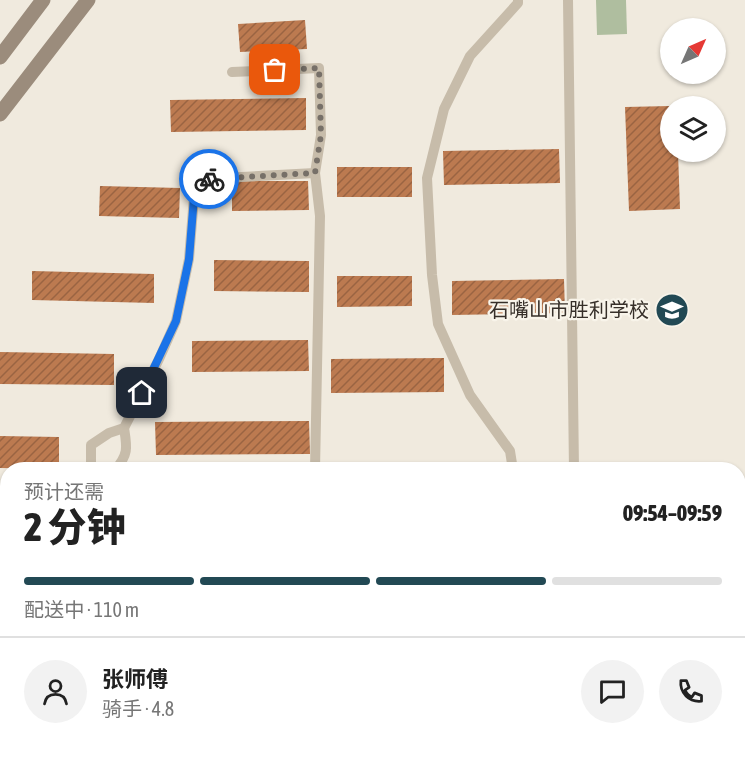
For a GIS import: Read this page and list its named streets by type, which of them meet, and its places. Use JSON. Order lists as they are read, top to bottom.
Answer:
{
  "places": {
    "school or university": ["石嘴山市胜利学校"]
  },
  "north": "top right",
  "page": {
    "heading": ["2 分钟", "预计还需", "09:54–09:59"],
    "panel": ["张师傅", "骑手 · 4.8"],
    "bar": "配送中 · 110 m"
  }
}
